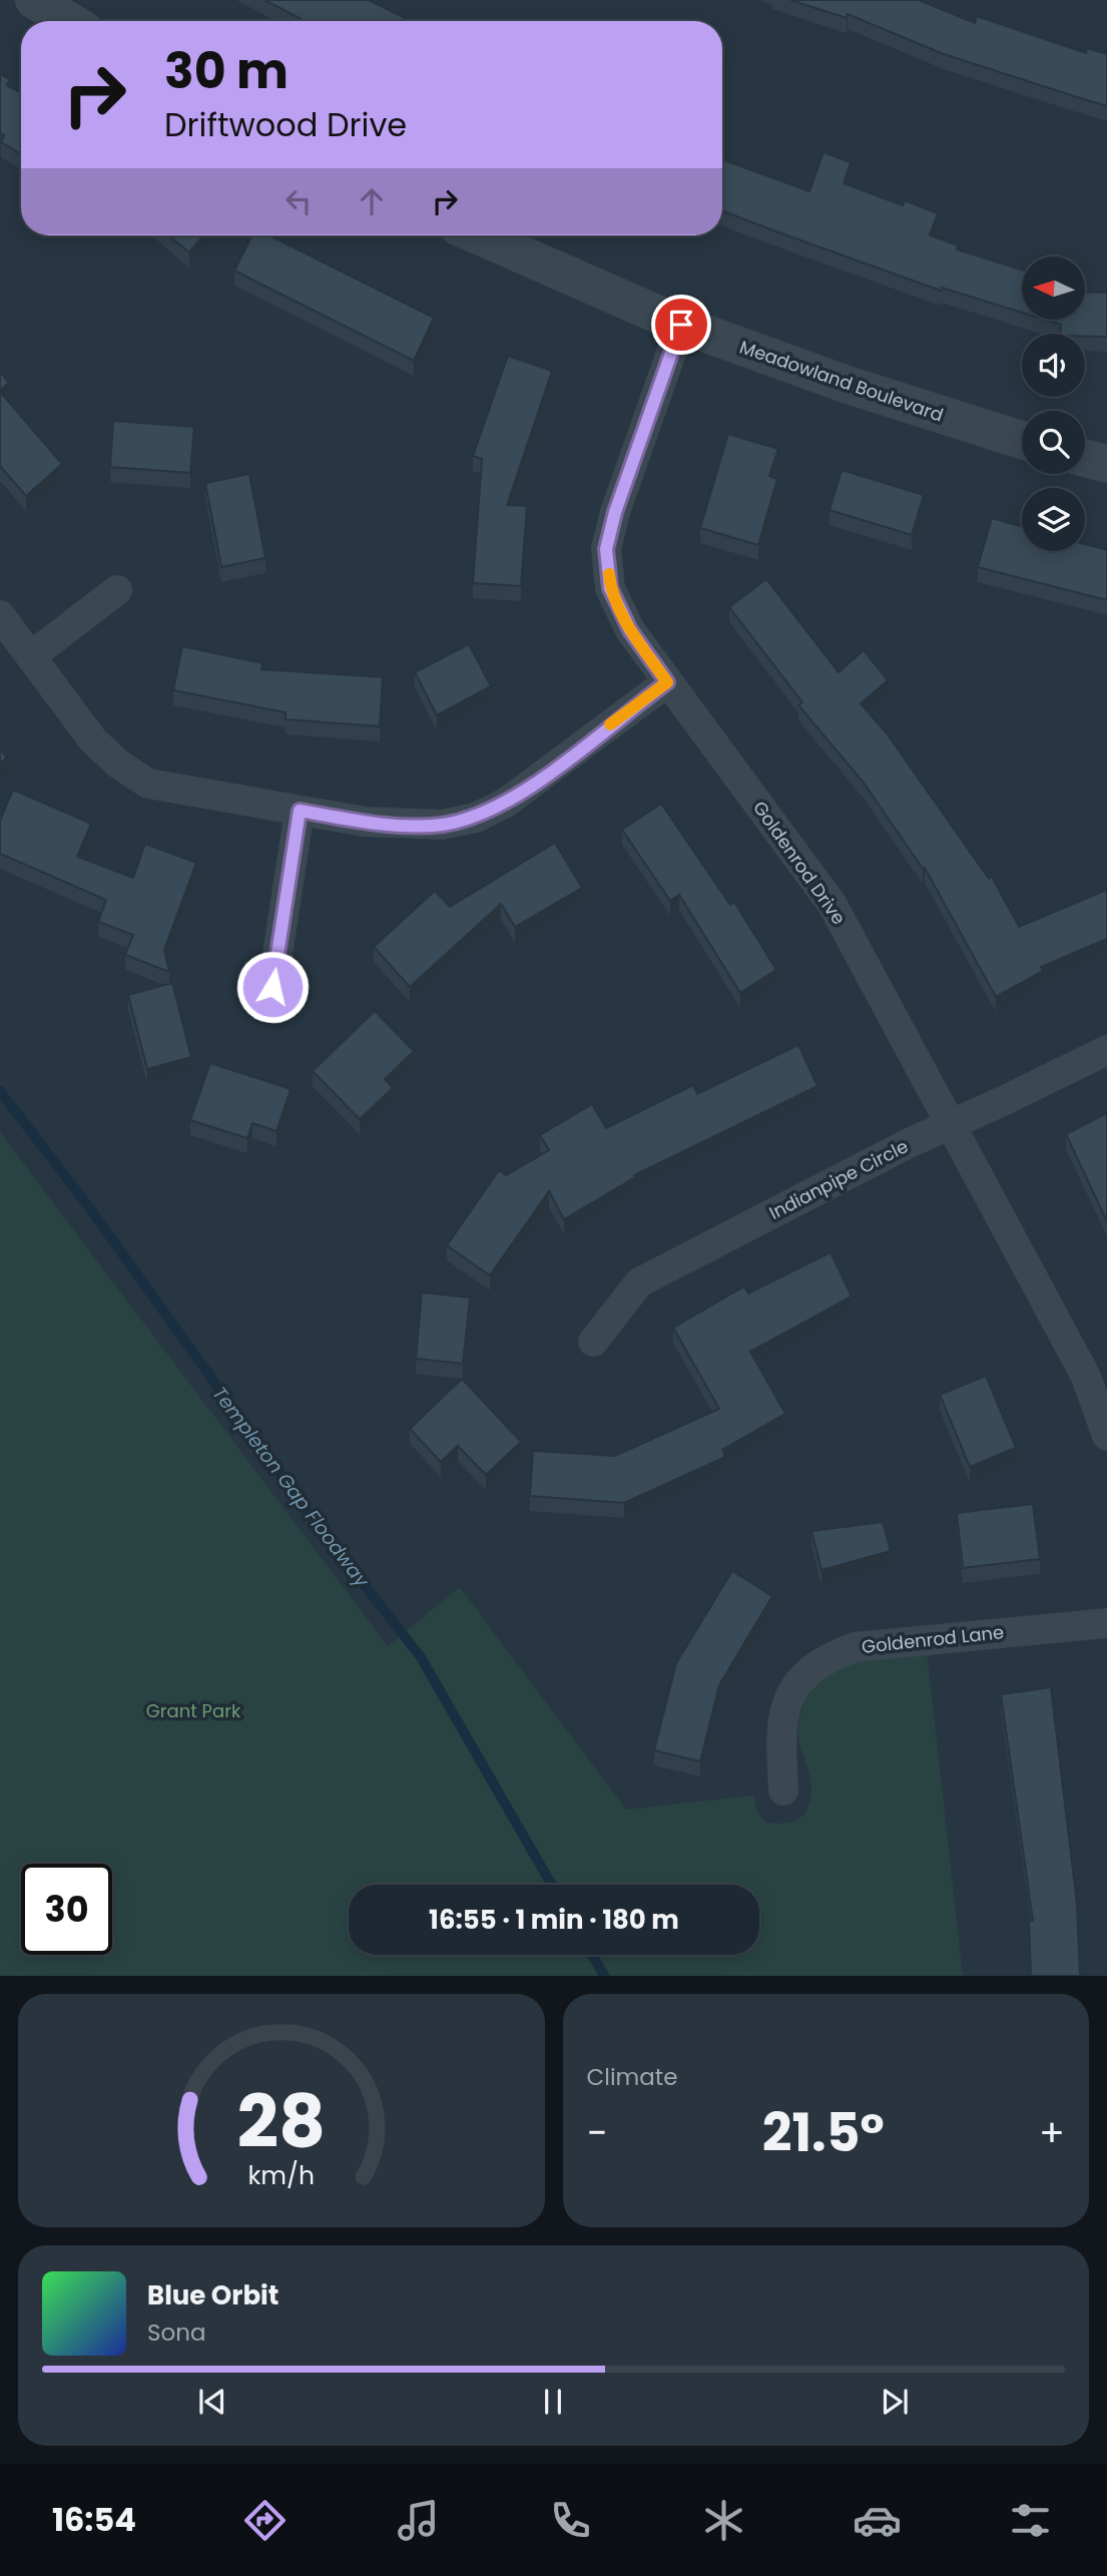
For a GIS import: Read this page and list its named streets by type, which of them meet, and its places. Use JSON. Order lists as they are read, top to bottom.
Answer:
{
  "streets": {
    "street": [
      "Meadowland Boulevard",
      "Goldenrod Drive",
      "Indianpipe Circle",
      "Goldenrod Lane"
    ]
  },
  "crossings": [
    ["Meadowland Boulevard", "Goldenrod Drive"],
    ["Goldenrod Drive", "Indianpipe Circle"]
  ],
  "water": ["Templeton Gap Floodway"],
  "parks": ["Grant Park"],
  "north": "left",
  "page": {
    "turn": ["30 m", "Driftwood Drive"],
    "limit": "30",
    "trip": "16:55 · 1 min · 180 m",
    "tile": "Climate",
    "heat": ["−", "21.5°", "+"],
    "song": ["Blue Orbit", "Sona"],
    "tabs": "16:54",
    "gauge": ["28", "km/h"]
  }
}
